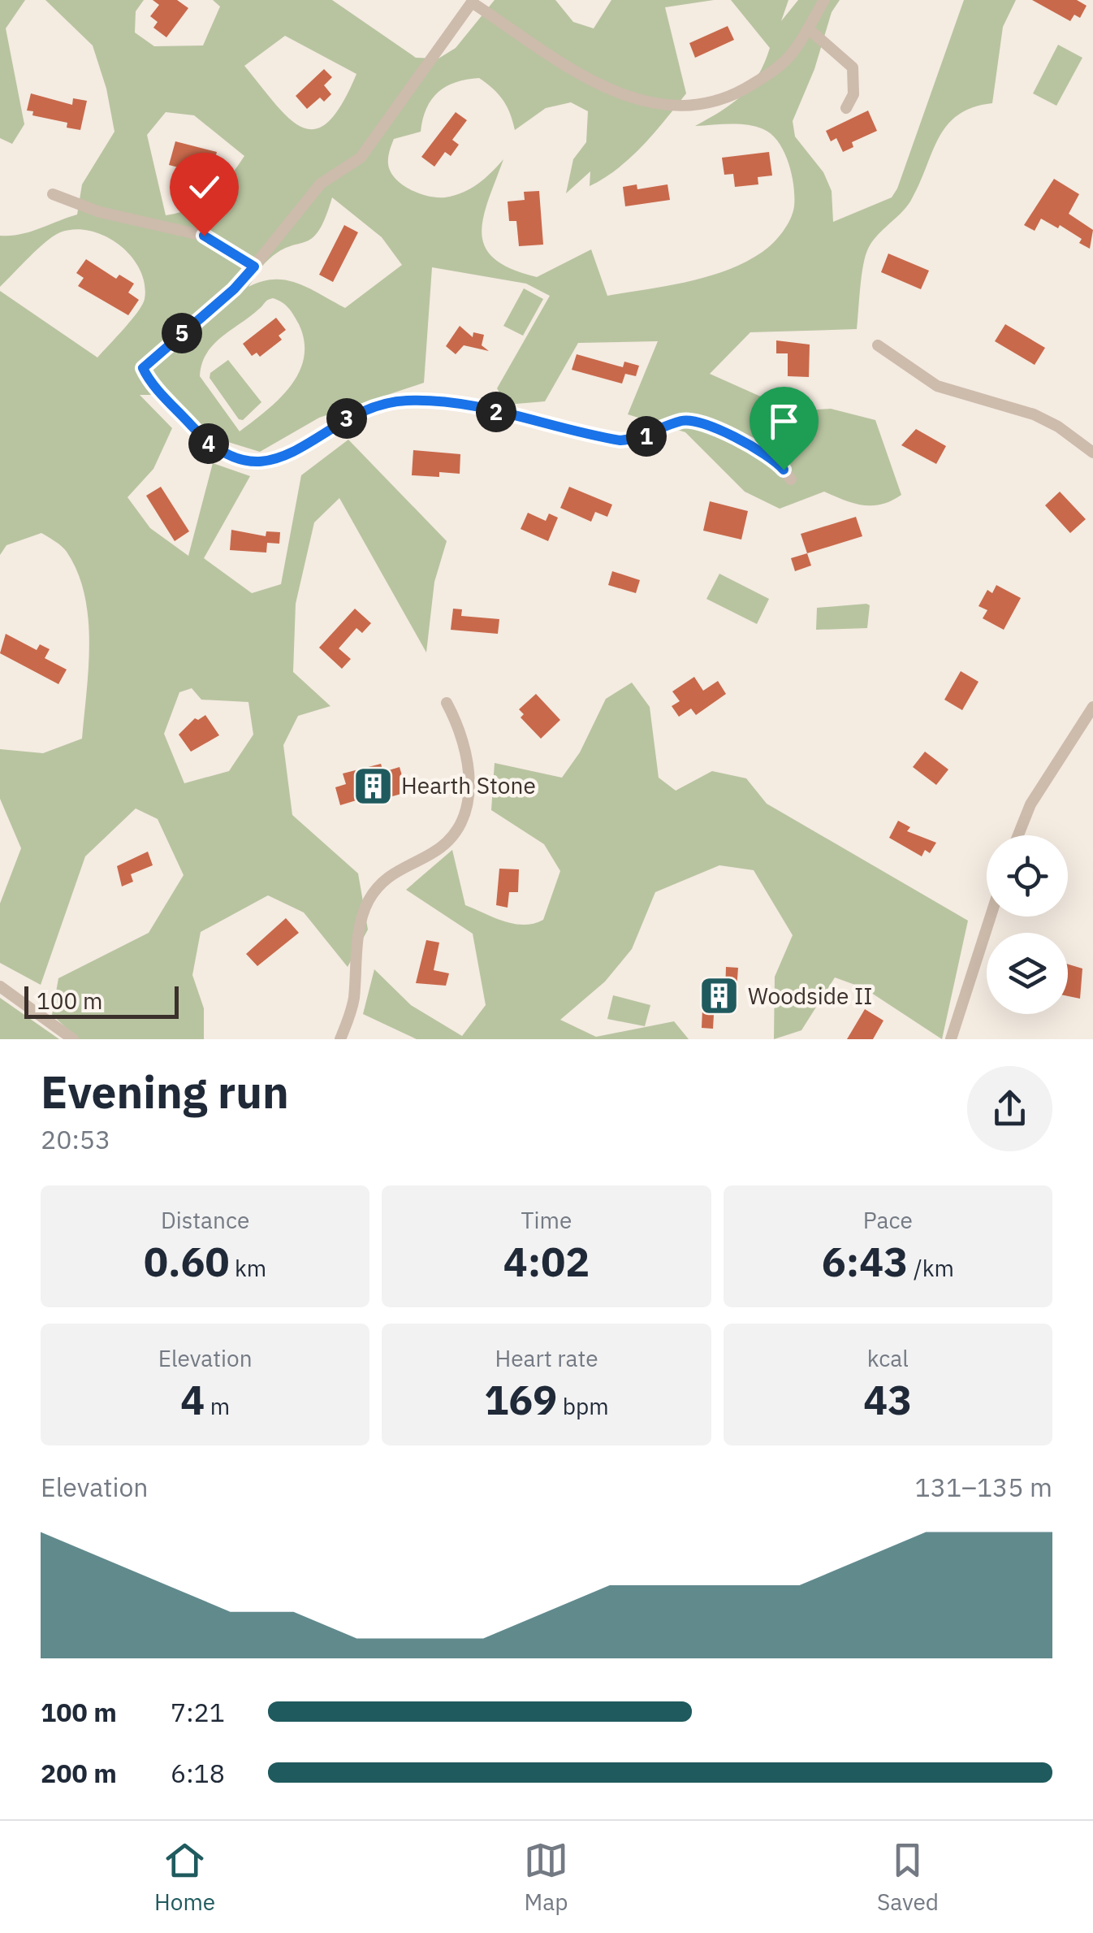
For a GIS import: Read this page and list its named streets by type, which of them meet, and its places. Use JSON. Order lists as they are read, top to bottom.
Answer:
{
  "places": {
    "building": ["Hearth Stone", "Woodside II"]
  },
  "scale_bar": "100 m",
  "page": {
    "pins": [
      "5",
      "2",
      "3",
      "1",
      "4"
    ],
    "scale": "100 m",
    "heading": ["Evening run", "20:53"],
    "stats": [
      ["Distance", "0.60 km"],
      ["Time", "4:02"],
      ["Pace", "6:43 /km"],
      ["Elevation", "4 m"],
      ["Heart rate", "169 bpm"],
      ["kcal", "43"]
    ],
    "chart": ["Elevation", "131–135 m"],
    "list": [
      {
        "name": "100 m",
        "note": "7:21"
      },
      {
        "name": "200 m",
        "note": "6:18"
      }
    ],
    "tabs": ["Home", "Map", "Saved"]
  }
}
